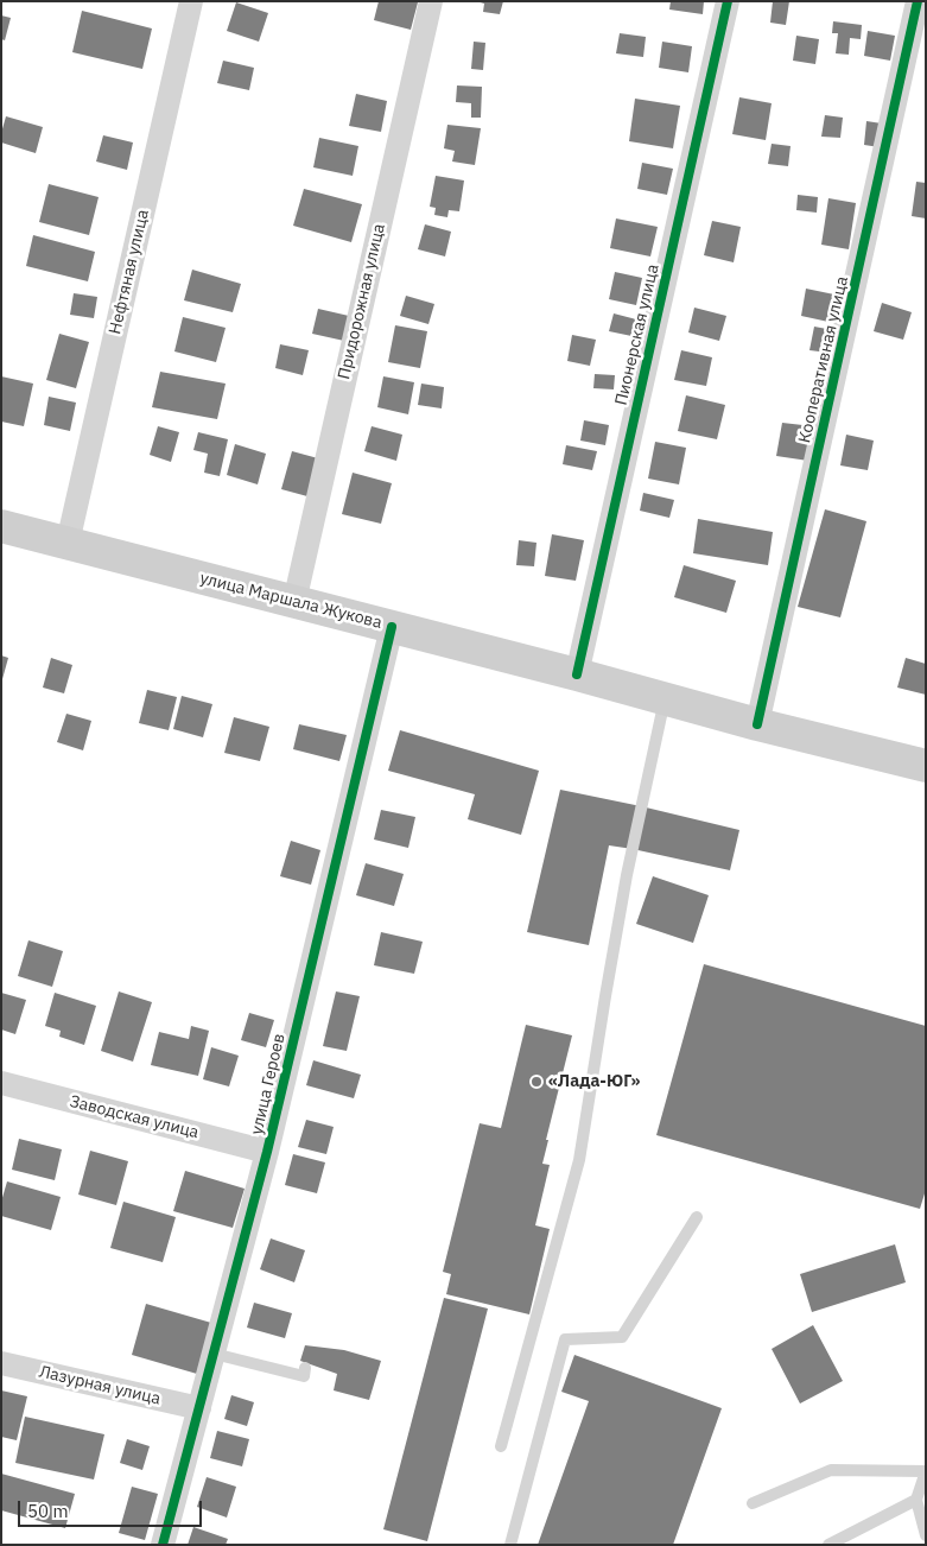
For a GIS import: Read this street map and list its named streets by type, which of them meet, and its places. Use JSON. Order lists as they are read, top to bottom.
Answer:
{
  "streets": {
    "main road": ["улица Маршала Жукова"],
    "street": [
      "Нефтяная улица",
      "Придорожная улица",
      "Пионерская улица",
      "Кооперативная улица",
      "улица Героев",
      "Заводская улица",
      "Лазурная улица"
    ]
  },
  "crossings": [
    ["Нефтяная улица", "улица Маршала Жукова"],
    ["Придорожная улица", "улица Маршала Жукова"],
    ["Пионерская улица", "улица Маршала Жукова"],
    ["Кооперативная улица", "улица Маршала Жукова"],
    ["улица Маршала Жукова", "улица Героев"],
    ["улица Героев", "Заводская улица"],
    ["улица Героев", "Лазурная улица"]
  ],
  "places": ["«Лада-ЮГ»"],
  "scale_bar": "50 m"
}
